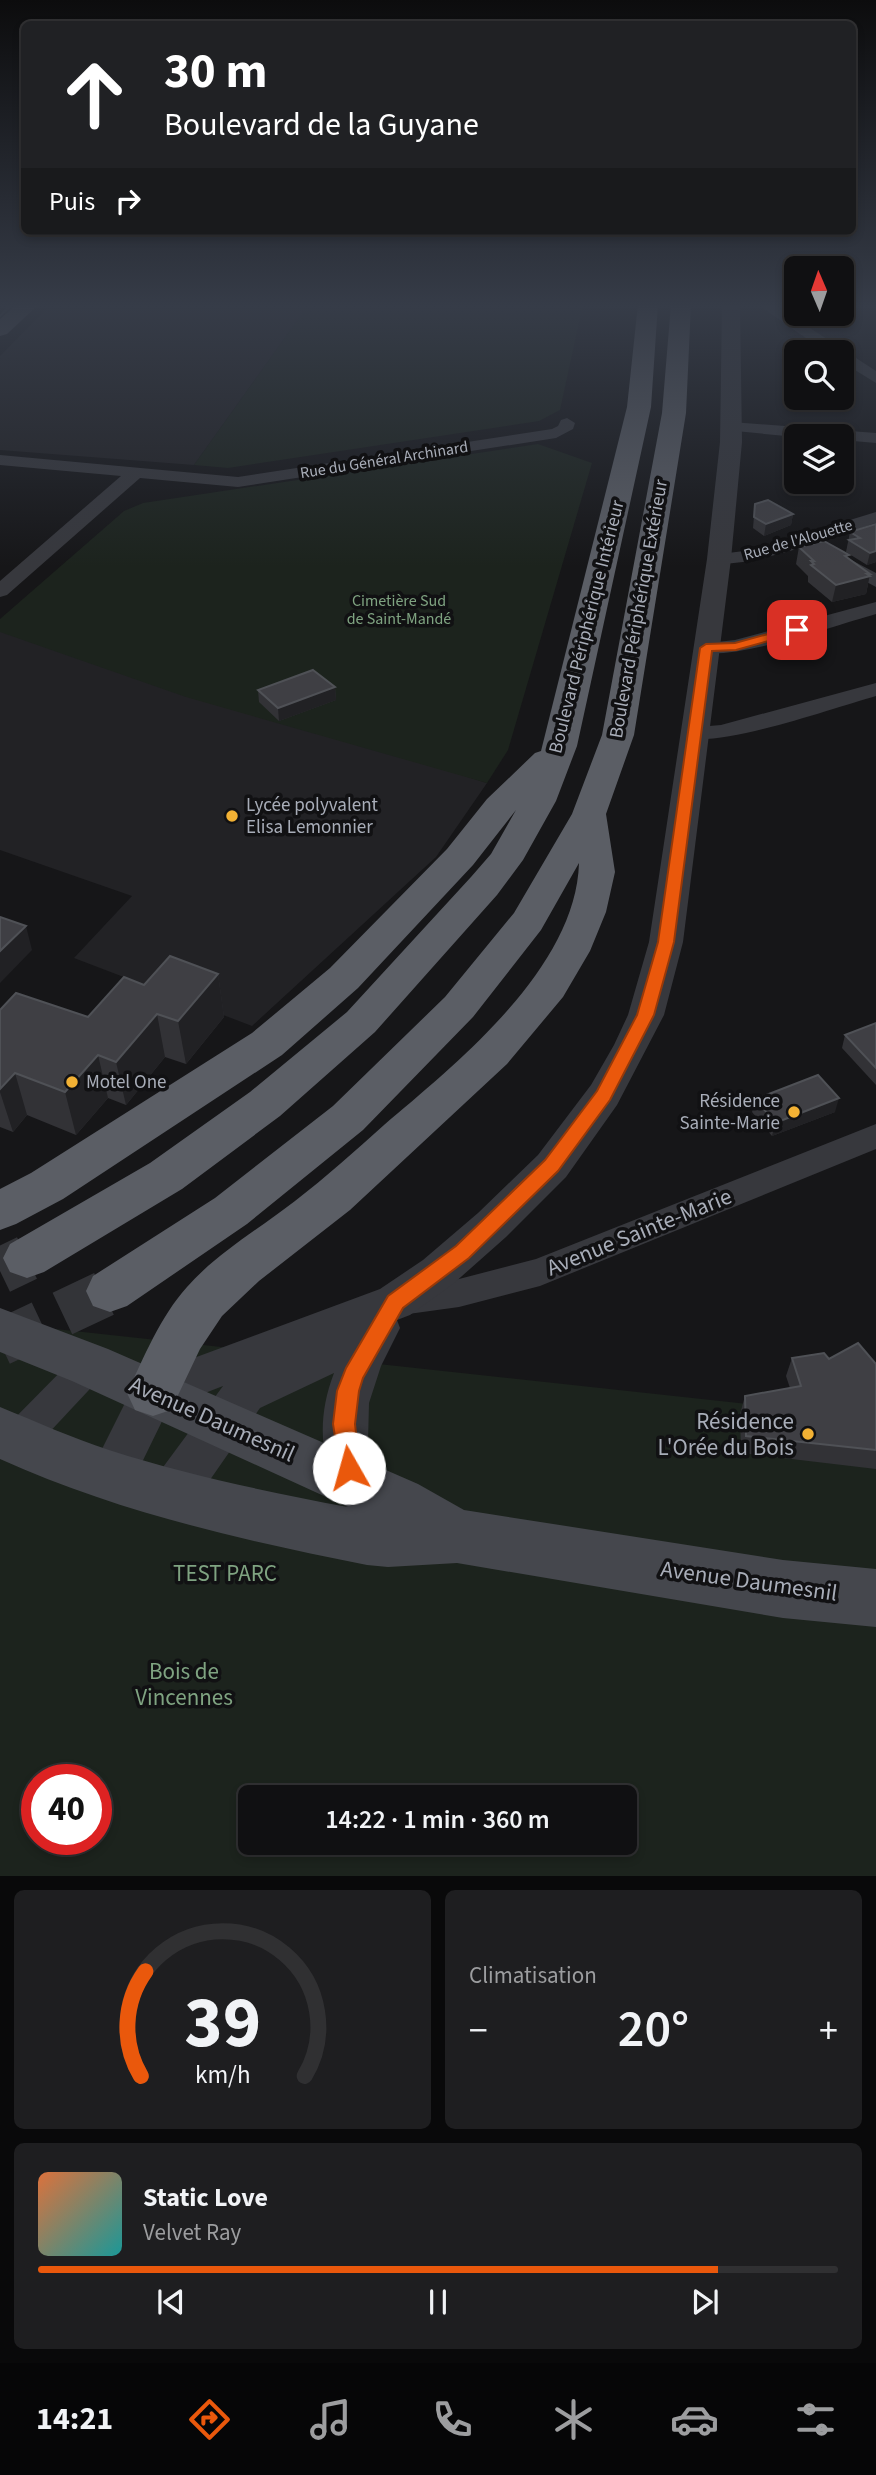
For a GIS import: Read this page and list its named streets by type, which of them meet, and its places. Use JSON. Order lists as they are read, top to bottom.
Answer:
{
  "streets": {
    "highway": ["Boulevard Périphérique Extérieur", "Boulevard Périphérique Intérieur"],
    "main road": ["Avenue Daumesnil"],
    "street": ["Rue du Général Archinard", "Rue de l'Alouette", "Avenue Sainte-Marie"]
  },
  "parks": ["Cimetière Sud de Saint-Mandé", "TEST PARC", "Bois de Vincennes"],
  "places": [
    "Lycée polyvalent Elisa Lemonnier",
    "Motel One",
    "Résidence Sainte-Marie",
    "Résidence L'Orée du Bois"
  ],
  "north": "top",
  "page": {
    "turn": ["30 m", "Boulevard de la Guyane"],
    "then": "Puis",
    "limit": "40",
    "trip": "14:22 · 1 min · 360 m",
    "tile": "Climatisation",
    "heat": ["−", "20°", "+"],
    "song": ["Static Love", "Velvet Ray"],
    "tabs": "14:21",
    "gauge": ["39", "km/h"]
  }
}
